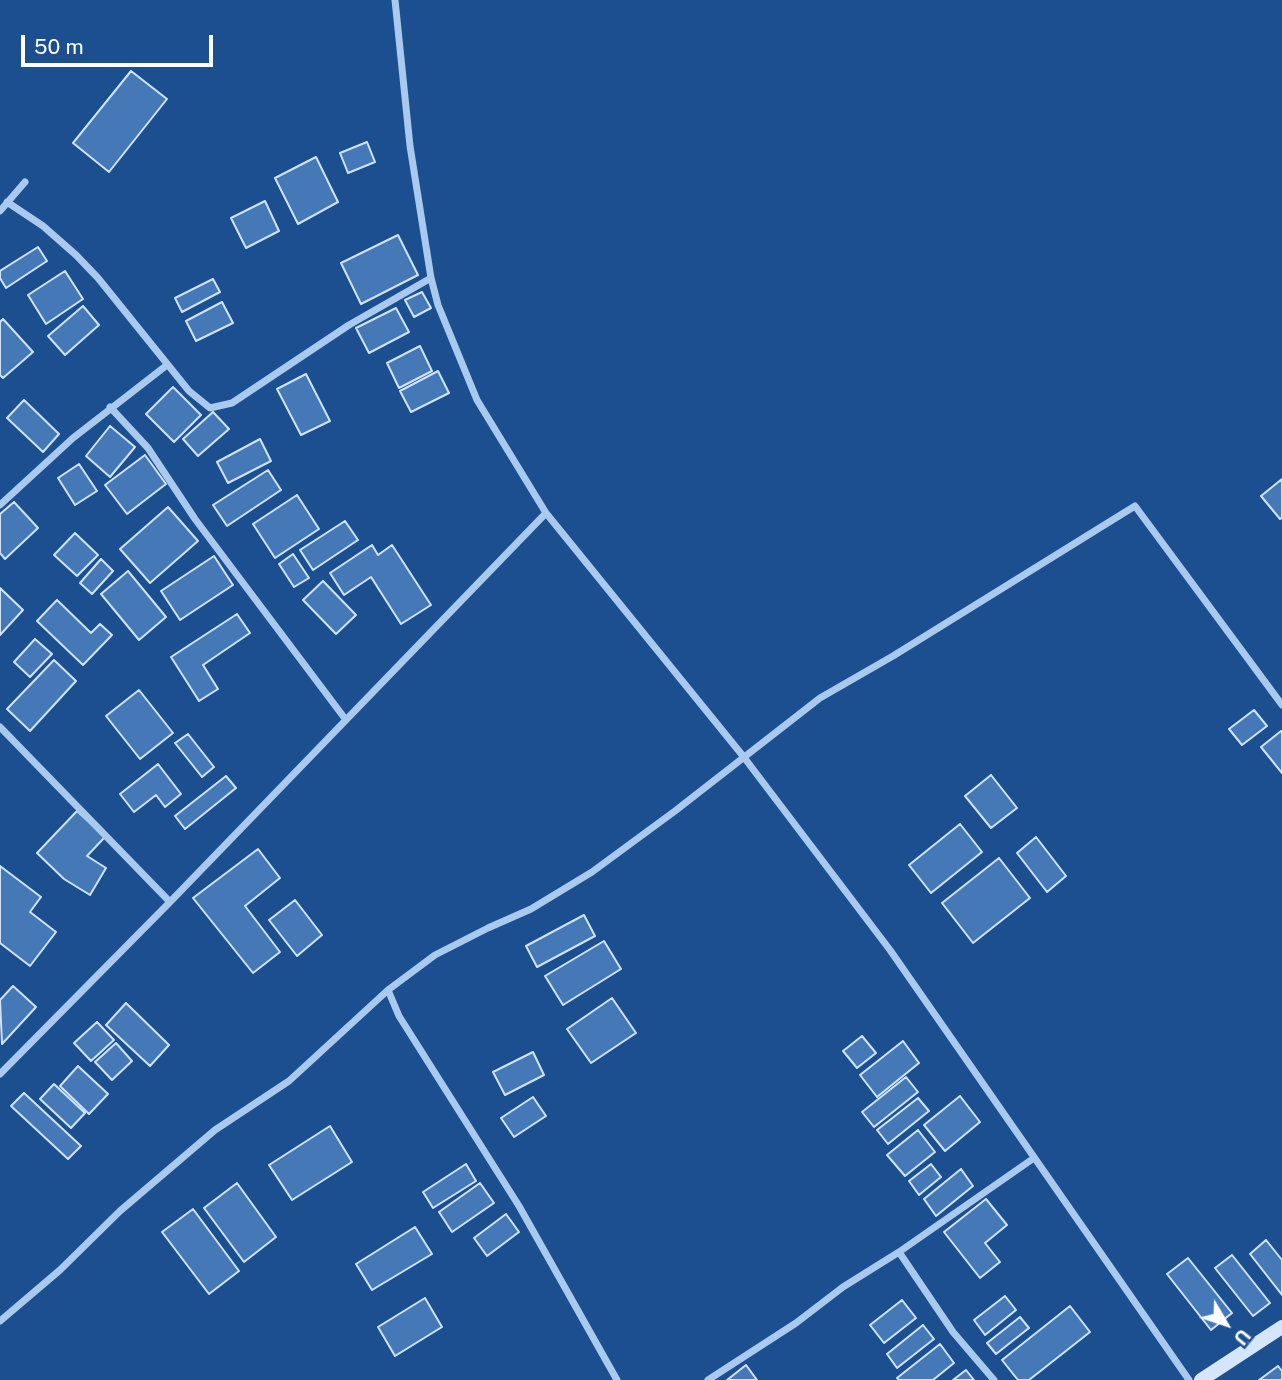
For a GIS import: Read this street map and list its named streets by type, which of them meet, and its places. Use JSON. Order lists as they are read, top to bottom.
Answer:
{
  "scale_bar": "50 m",
  "north": "bottom right"
}
